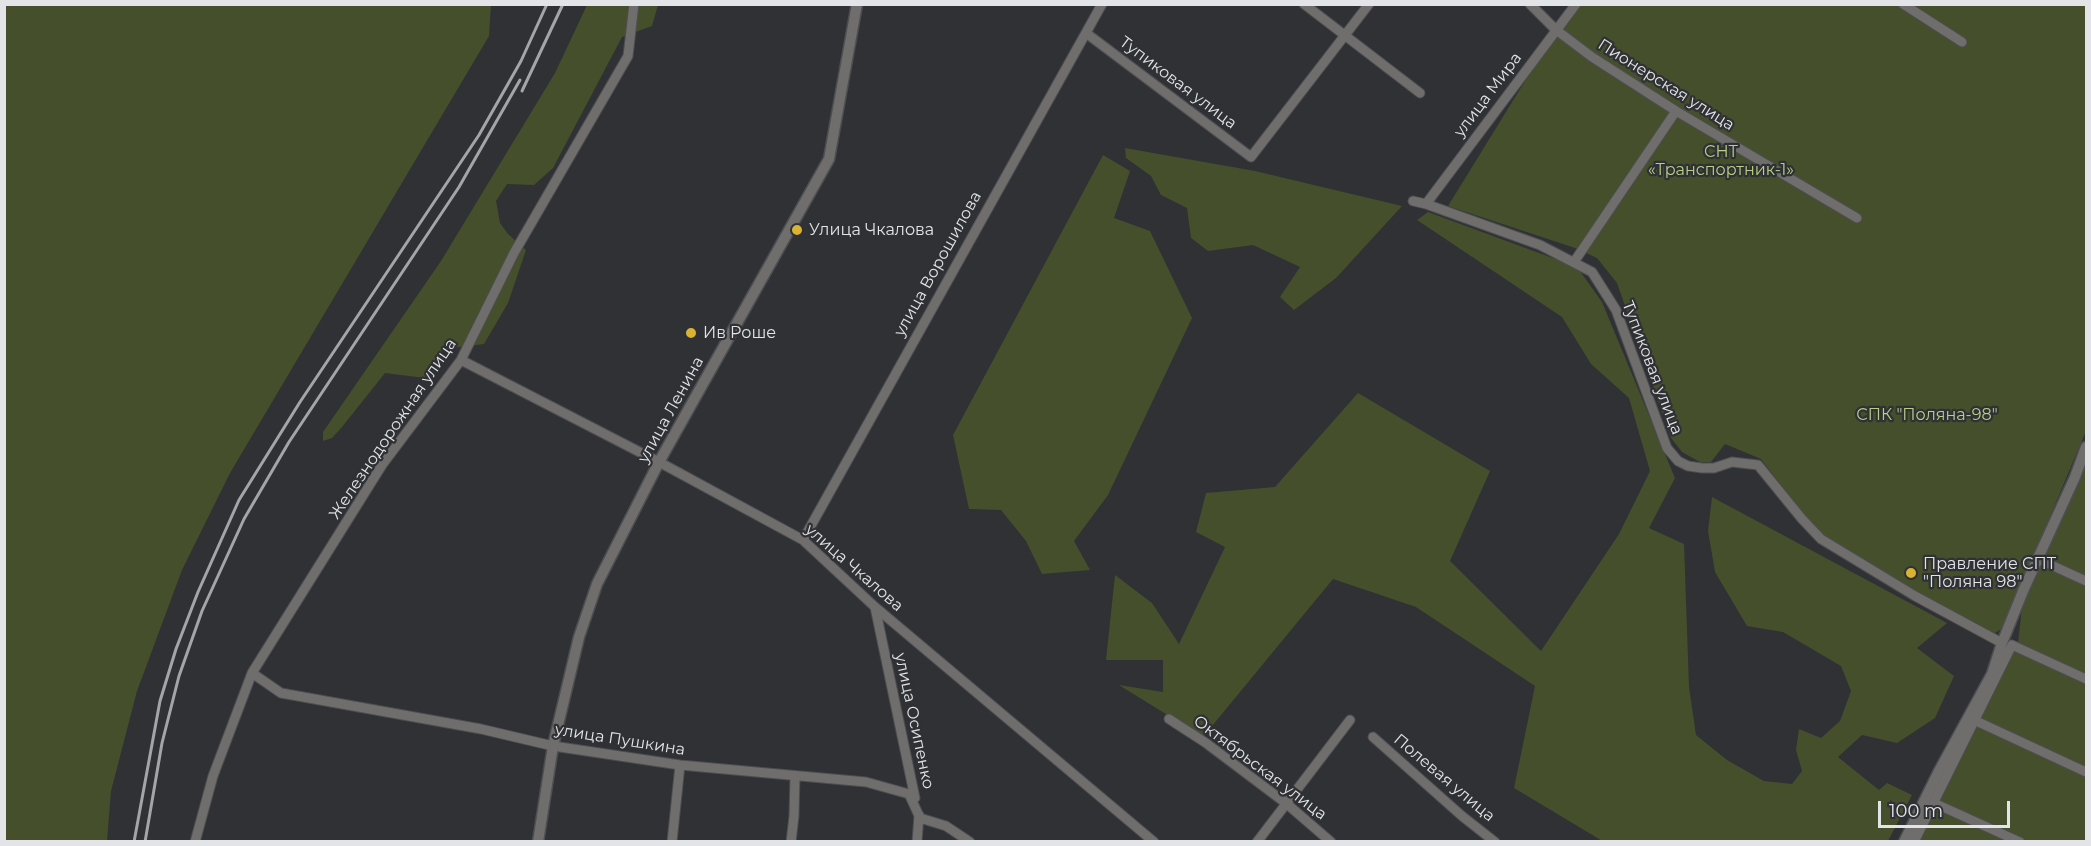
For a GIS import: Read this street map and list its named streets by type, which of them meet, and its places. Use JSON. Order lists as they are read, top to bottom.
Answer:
{
  "streets": {
    "street": [
      "Тупиковая улица",
      "Пионерская улица",
      "улица Мира",
      "улица Ворошилова",
      "улица Ленина",
      "Железнодорожная улица",
      "улица Чкалова",
      "улица Осипенко",
      "улица Пушкина",
      "Октябрьская улица",
      "Полевая улица"
    ]
  },
  "crossings": [
    ["Тупиковая улица", "улица Мира"],
    ["Тупиковая улица", "улица Ворошилова"],
    ["Пионерская улица", "улица Мира"],
    ["улица Ворошилова", "улица Чкалова"],
    ["улица Ленина", "улица Чкалова"],
    ["улица Ленина", "улица Пушкина"],
    ["Железнодорожная улица", "улица Чкалова"],
    ["Железнодорожная улица", "улица Пушкина"],
    ["улица Чкалова", "улица Осипенко"],
    ["улица Осипенко", "улица Пушкина"]
  ],
  "parks": ["СНТ «Транспортник-1»", "СПК \"Поляна-98\""],
  "places": ["Улица Чкалова", "Ив Роше", "Правление СПТ \"Поляна 98\""],
  "scale_bar": "100 m"
}
